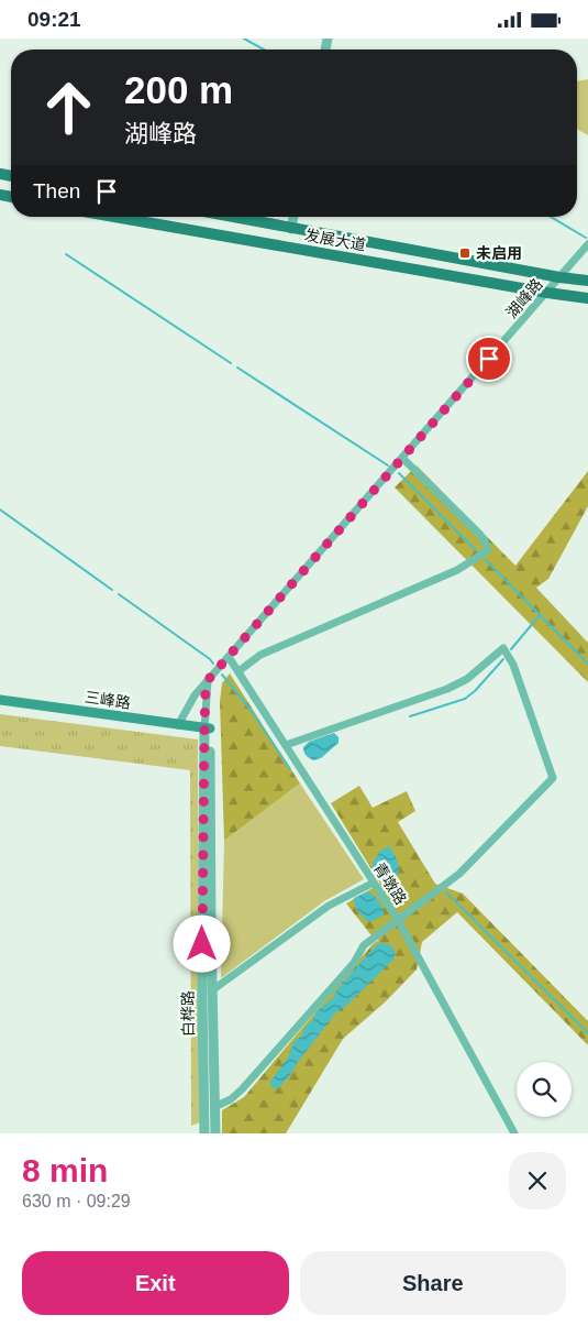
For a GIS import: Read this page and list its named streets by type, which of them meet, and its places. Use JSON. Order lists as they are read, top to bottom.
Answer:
{
  "streets": {
    "main road": ["发展大道", "三峰路"],
    "street": ["湖峰路", "青墩路", "白桦路"]
  },
  "crossings": [
    ["发展大道", "湖峰路"],
    ["湖峰路", "三峰路"],
    ["湖峰路", "青墩路"],
    ["三峰路", "白桦路"]
  ],
  "places": {
    "transit": ["未启用"]
  },
  "page": {
    "status": "09:21",
    "turn": ["200 m", "湖峰路"],
    "then": "Then",
    "heading": ["8 min", "630 m · 09:29"],
    "buttons": ["Exit", "Share"]
  }
}
